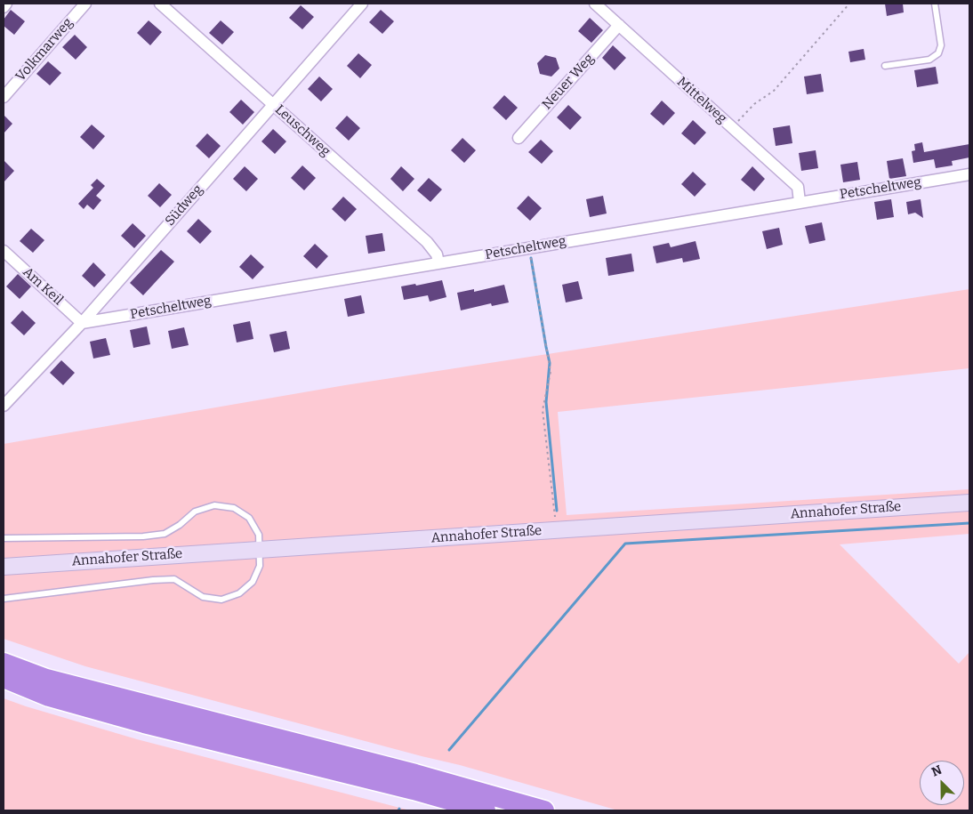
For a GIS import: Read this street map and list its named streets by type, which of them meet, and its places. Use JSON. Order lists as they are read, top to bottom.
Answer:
{
  "streets": {
    "street": [
      "Volkmarweg",
      "Neuer Weg",
      "Mittelweg",
      "Leuschweg",
      "Petscheltweg",
      "Südweg",
      "Am Keil",
      "Annahofer Straße"
    ]
  },
  "crossings": [
    ["Neuer Weg", "Mittelweg"],
    ["Mittelweg", "Petscheltweg"],
    ["Leuschweg", "Petscheltweg"],
    ["Leuschweg", "Südweg"],
    ["Petscheltweg", "Südweg"],
    ["Petscheltweg", "Am Keil"],
    ["Südweg", "Am Keil"]
  ],
  "north": "top left"
}
